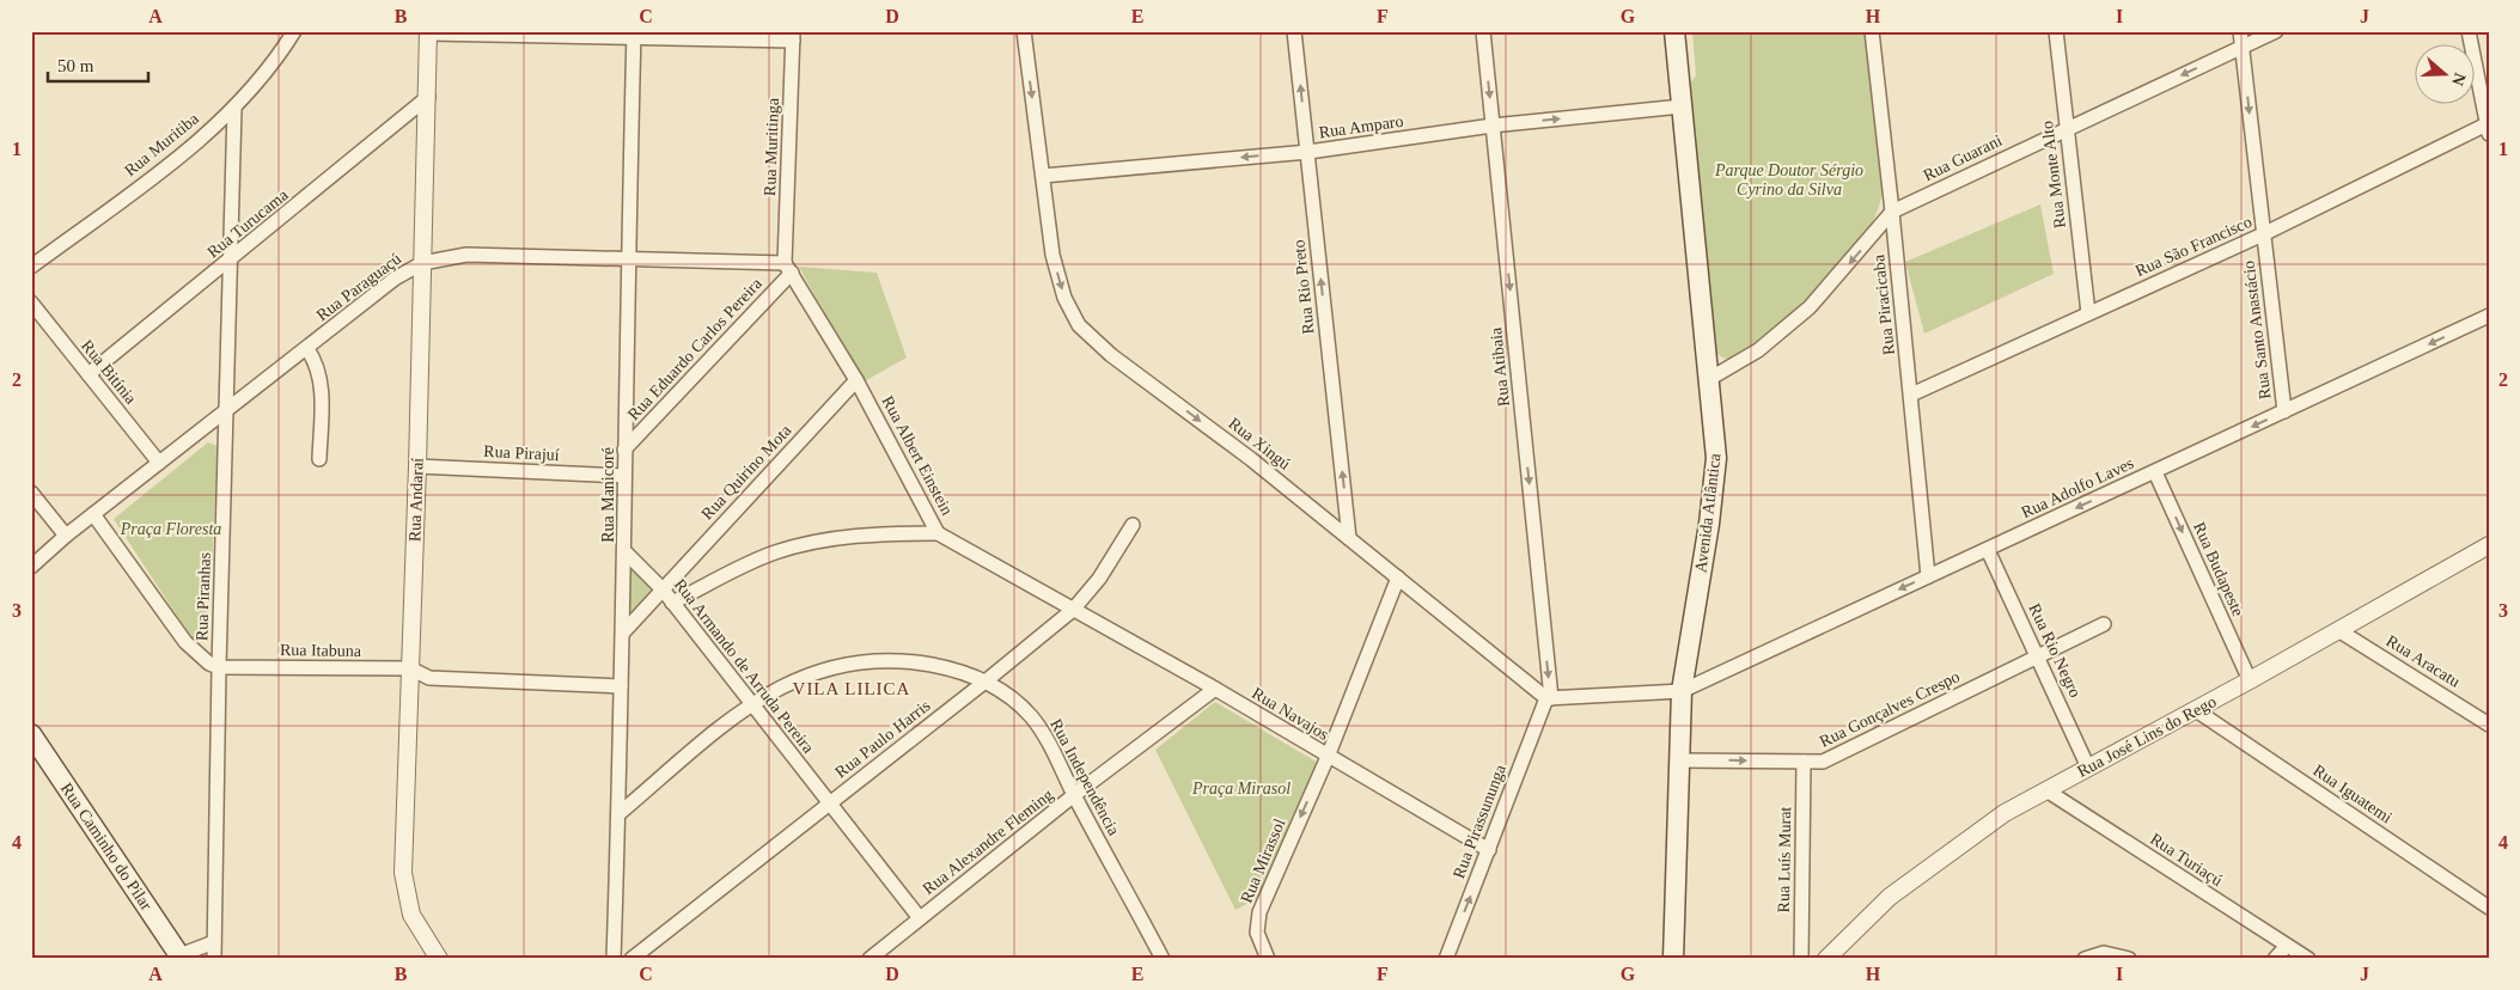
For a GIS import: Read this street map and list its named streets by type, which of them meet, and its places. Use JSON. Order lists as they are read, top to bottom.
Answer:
{
  "streets": {
    "main road": ["Avenida Atlântica", "Rua Caminho do Pilar"],
    "street": [
      "Rua Amparo",
      "Rua Muritiba",
      "Rua Muritinga",
      "Rua Guarani",
      "Rua Monte Alto",
      "Rua Turucama",
      "Rua São Francisco",
      "Rua Paraguaçú",
      "Rua Rio Preto",
      "Rua Piracicaba",
      "Rua Santo Anastácio",
      "Rua Eduardo Carlos Pereira",
      "Rua Atibaia",
      "Rua Bitínia",
      "Rua Xingú",
      "Rua Pirajuí",
      "Rua Albert Einstein",
      "Rua Quirino Mota",
      "Rua Adolfo Laves",
      "Rua Manicoré",
      "Rua Andaraí",
      "Rua Budapeste",
      "Rua Piranhas",
      "Rua Itabuna",
      "Rua Rio Negro",
      "Rua Aracatu",
      "Rua Armando de Arruda Pereira",
      "Rua Gonçalves Crespo",
      "Rua Navajos",
      "Rua José Lins do Rego",
      "Rua Paulo Harris",
      "Rua Independência",
      "Rua Iguatemi",
      "Rua Pirassununga",
      "Rua Alexandre Fleming",
      "Rua Luís Murat",
      "Rua Turiaçú",
      "Rua Mirassol"
    ]
  },
  "crossings": [
    ["Rua Amparo", "Rua Rio Preto"],
    ["Rua Amparo", "Rua Atibaia"],
    ["Rua Amparo", "Rua Xingú"],
    ["Rua Amparo", "Avenida Atlântica"],
    ["Rua Muritiba", "Rua Piranhas"],
    ["Rua Muritinga", "Rua Paraguaçú"],
    ["Rua Muritinga", "Rua Eduardo Carlos Pereira"],
    ["Rua Muritinga", "Rua Albert Einstein"],
    ["Rua Guarani", "Rua Monte Alto"],
    ["Rua Guarani", "Rua Piracicaba"],
    ["Rua Guarani", "Rua Santo Anastácio"],
    ["Rua Guarani", "Avenida Atlântica"],
    ["Rua Monte Alto", "Rua São Francisco"],
    ["Rua Turucama", "Rua Bitínia"],
    ["Rua Turucama", "Rua Andaraí"],
    ["Rua Turucama", "Rua Piranhas"],
    ["Rua São Francisco", "Rua Piracicaba"],
    ["Rua São Francisco", "Rua Santo Anastácio"],
    ["Rua Paraguaçú", "Rua Eduardo Carlos Pereira"],
    ["Rua Paraguaçú", "Rua Bitínia"],
    ["Rua Paraguaçú", "Rua Albert Einstein"],
    ["Rua Paraguaçú", "Rua Manicoré"],
    ["Rua Paraguaçú", "Rua Andaraí"],
    ["Rua Paraguaçú", "Rua Piranhas"],
    ["Rua Rio Preto", "Rua Xingú"],
    ["Rua Piracicaba", "Rua Adolfo Laves"],
    ["Rua Santo Anastácio", "Rua Adolfo Laves"],
    ["Rua Eduardo Carlos Pereira", "Rua Albert Einstein"],
    ["Rua Eduardo Carlos Pereira", "Rua Manicoré"],
    ["Rua Atibaia", "Rua Xingú"],
    ["Rua Atibaia", "Rua Pirassununga"],
    ["Rua Xingú", "Rua Pirassununga"],
    ["Rua Xingú", "Rua Mirassol"],
    ["Rua Pirajuí", "Rua Manicoré"],
    ["Rua Pirajuí", "Rua Andaraí"],
    ["Rua Albert Einstein", "Rua Quirino Mota"],
    ["Rua Albert Einstein", "Rua Navajos"],
    ["Rua Albert Einstein", "Rua Paulo Harris"],
    ["Rua Quirino Mota", "Rua Manicoré"],
    ["Rua Quirino Mota", "Rua Armando de Arruda Pereira"],
    ["Rua Adolfo Laves", "Avenida Atlântica"],
    ["Rua Adolfo Laves", "Rua Budapeste"],
    ["Rua Adolfo Laves", "Rua Rio Negro"],
    ["Rua Manicoré", "Rua Itabuna"],
    ["Rua Manicoré", "Rua Armando de Arruda Pereira"],
    ["Rua Manicoré", "Rua Independência"],
    ["Rua Andaraí", "Rua Itabuna"],
    ["Avenida Atlântica", "Rua Gonçalves Crespo"],
    ["Rua Budapeste", "Rua José Lins do Rego"],
    ["Rua Piranhas", "Rua Itabuna"],
    ["Rua Rio Negro", "Rua Gonçalves Crespo"],
    ["Rua Rio Negro", "Rua José Lins do Rego"],
    ["Rua Aracatu", "Rua José Lins do Rego"],
    ["Rua Armando de Arruda Pereira", "Rua Paulo Harris"],
    ["Rua Armando de Arruda Pereira", "Rua Independência"],
    ["Rua Armando de Arruda Pereira", "Rua Alexandre Fleming"],
    ["Rua Gonçalves Crespo", "Rua Luís Murat"],
    ["Rua Navajos", "Rua Paulo Harris"],
    ["Rua Navajos", "Rua Pirassununga"],
    ["Rua Navajos", "Rua Alexandre Fleming"],
    ["Rua Navajos", "Rua Mirassol"],
    ["Rua José Lins do Rego", "Rua Iguatemi"],
    ["Rua José Lins do Rego", "Rua Turiaçú"],
    ["Rua Paulo Harris", "Rua Independência"],
    ["Rua Independência", "Rua Alexandre Fleming"]
  ],
  "one_way": [
    "Rua Guarani",
    "Rua Rio Preto",
    "Rua Santo Anastácio",
    "Rua Atibaia",
    "Rua Xingú",
    "Rua Adolfo Laves",
    "Rua Budapeste",
    "Rua Pirassununga",
    "Rua Mirassol"
  ],
  "districts": ["VILA LILICA"],
  "parks": ["Parque Doutor Sérgio Cyrino da Silva", "Praça Floresta", "Praça Mirasol"],
  "scale_bar": "50 m",
  "north": "right",
  "grid": {
    "columns": [
      "A",
      "B",
      "C",
      "D",
      "E",
      "F",
      "G",
      "H",
      "I",
      "J"
    ],
    "rows": [
      "1",
      "2",
      "3",
      "4"
    ]
  }
}
